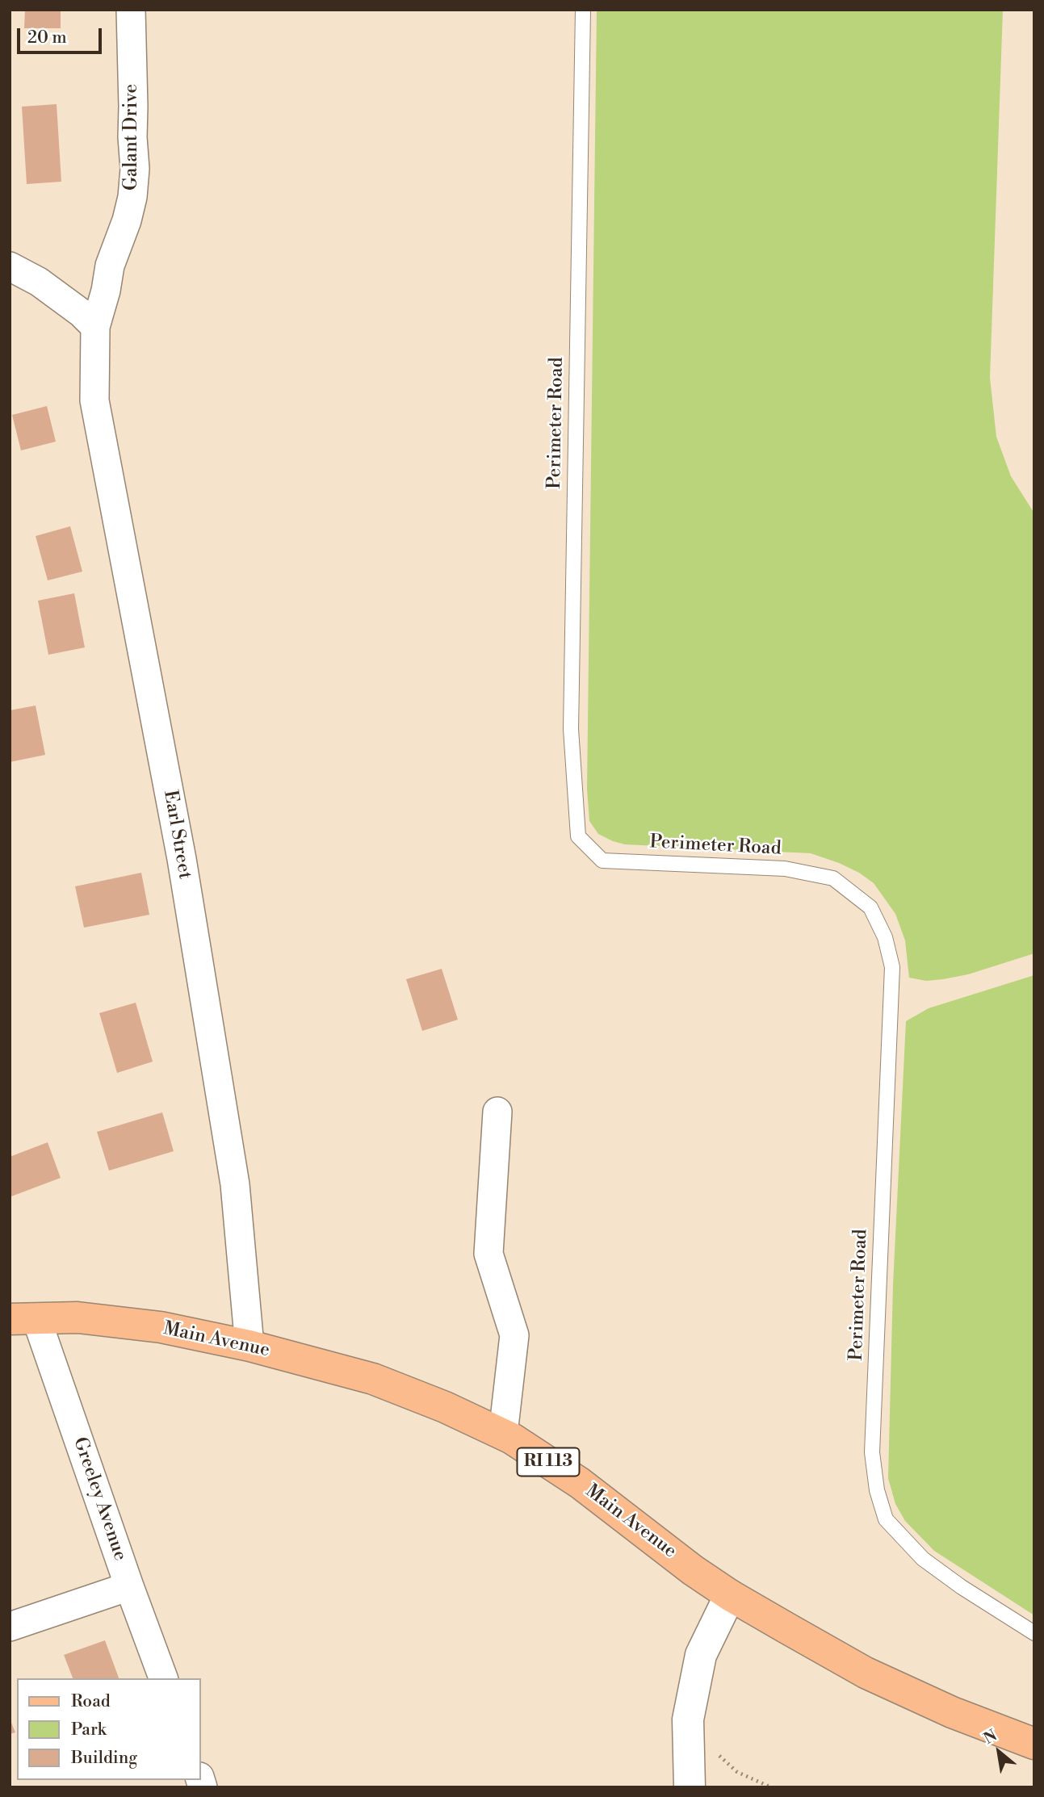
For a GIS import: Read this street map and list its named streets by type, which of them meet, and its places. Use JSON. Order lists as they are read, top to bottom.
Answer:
{
  "streets": {
    "main road": ["Main Avenue", "RI 113"],
    "street": ["Galant Drive", "Earl Street", "Greeley Avenue"],
    "lane": ["Perimeter Road"]
  },
  "crossings": [
    ["Galant Drive", "Earl Street"],
    ["Earl Street", "Main Avenue"],
    ["Main Avenue", "Greeley Avenue"]
  ],
  "legend": ["Road", "Park", "Building"],
  "scale_bar": "20 m",
  "north": "top left"
}
